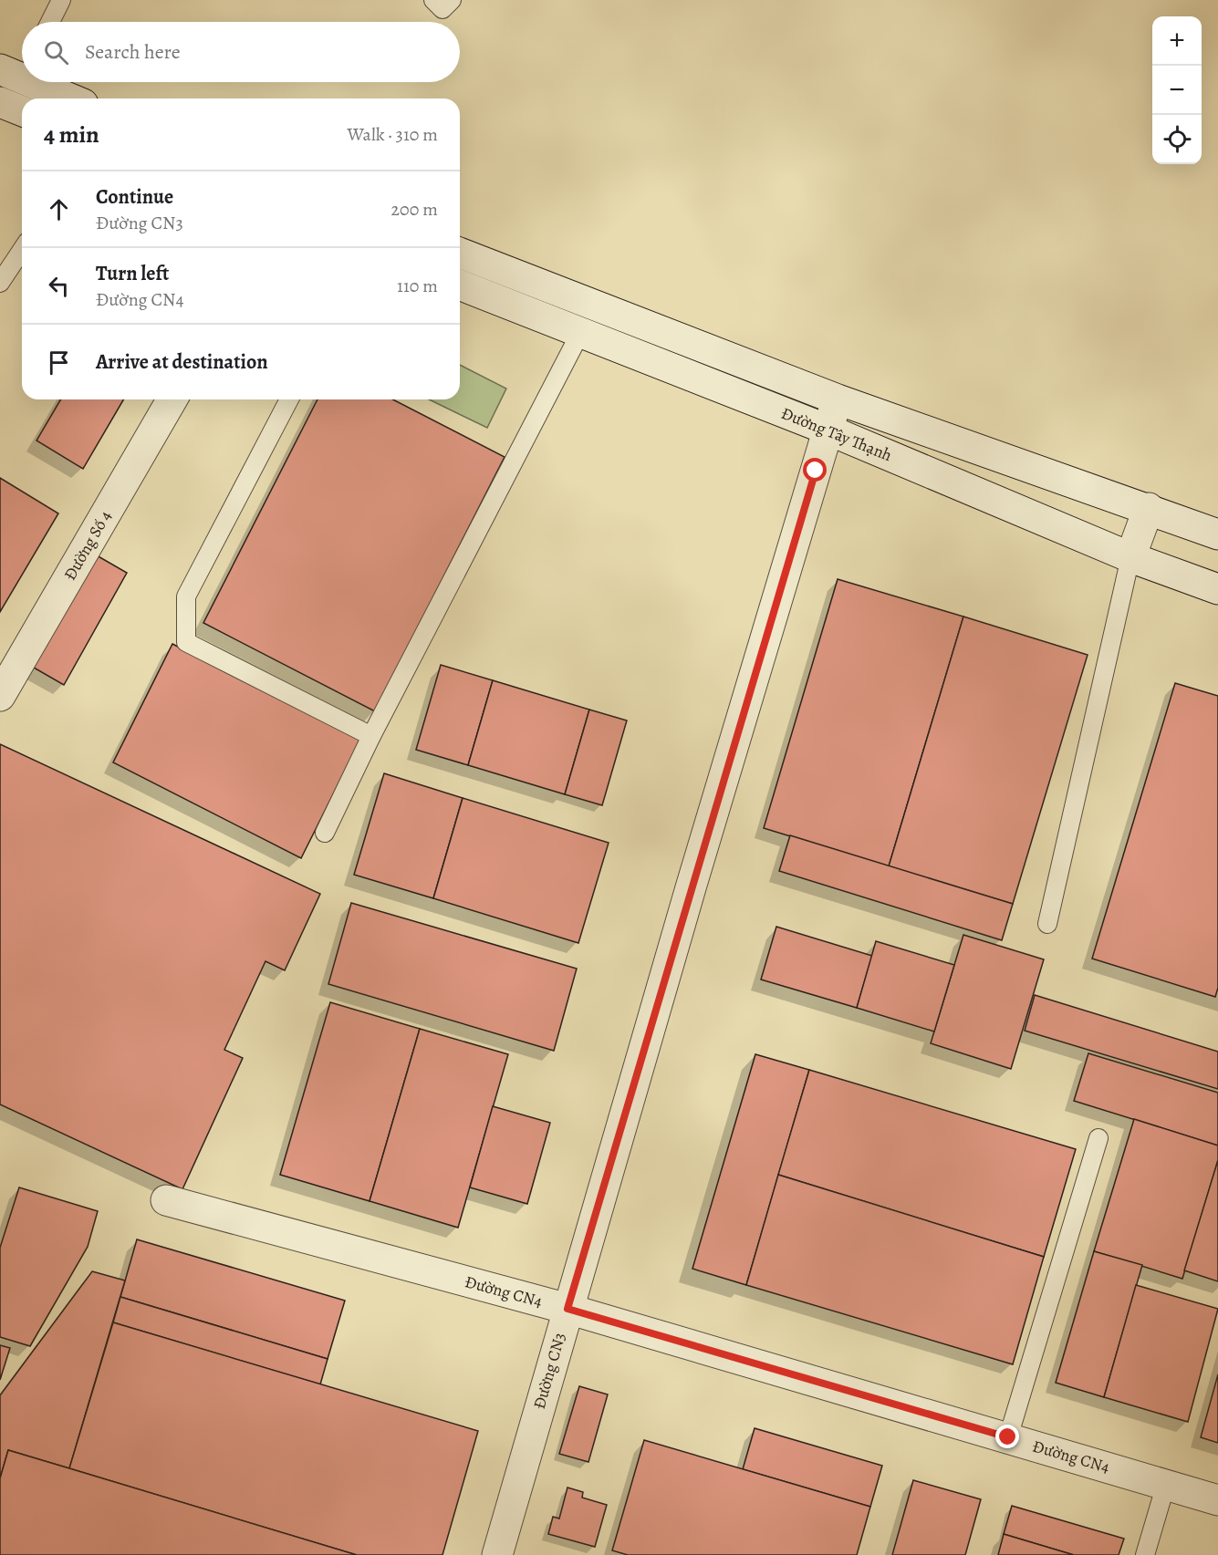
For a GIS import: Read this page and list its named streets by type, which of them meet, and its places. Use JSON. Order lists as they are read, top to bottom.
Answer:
{
  "streets": {
    "street": [
      "Đường Tây Thạnh",
      "Đường Số 4",
      "Đường CN4",
      "Đường CN3"
    ]
  },
  "crossings": [
    ["Đường Tây Thạnh", "Đường CN3"],
    ["Đường CN4", "Đường CN3"]
  ],
  "page": {
    "map_buttons": ["+", "−"],
    "search": "Search here",
    "heading": ["4 min", "Walk · 310 m"],
    "list": [
      ["Continue", "Đường CN3", "200 m"],
      ["Turn left", "Đường CN4", "110 m"],
      "Arrive at destination"
    ]
  }
}
